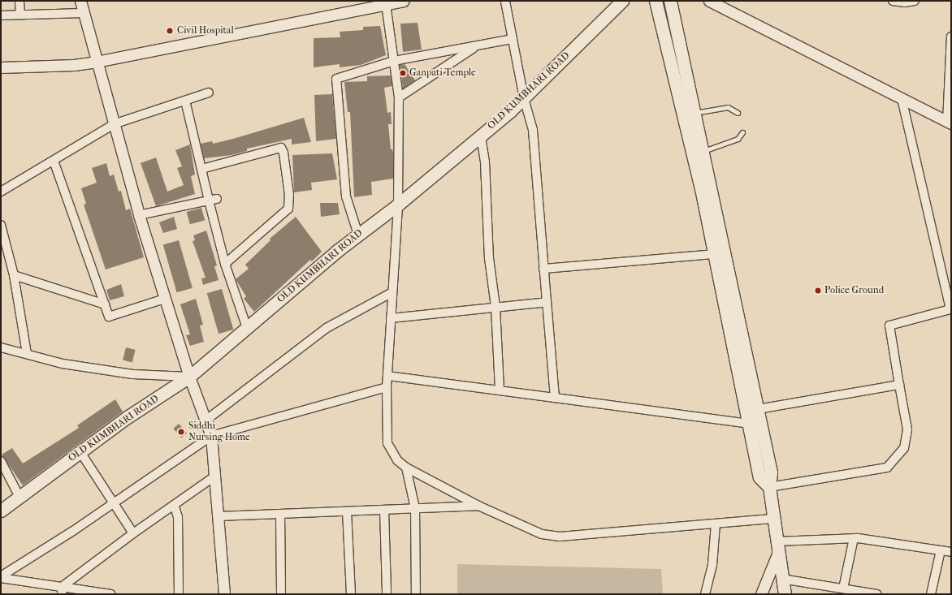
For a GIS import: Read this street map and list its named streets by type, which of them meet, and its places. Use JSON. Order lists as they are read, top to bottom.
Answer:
{
  "streets": {
    "main road": ["OLD KUMBHARI ROAD"]
  },
  "places": [
    "Civil Hospital",
    "Ganpati Temple",
    "Police Ground",
    "Siddhi Nursing Home"
  ]
}
